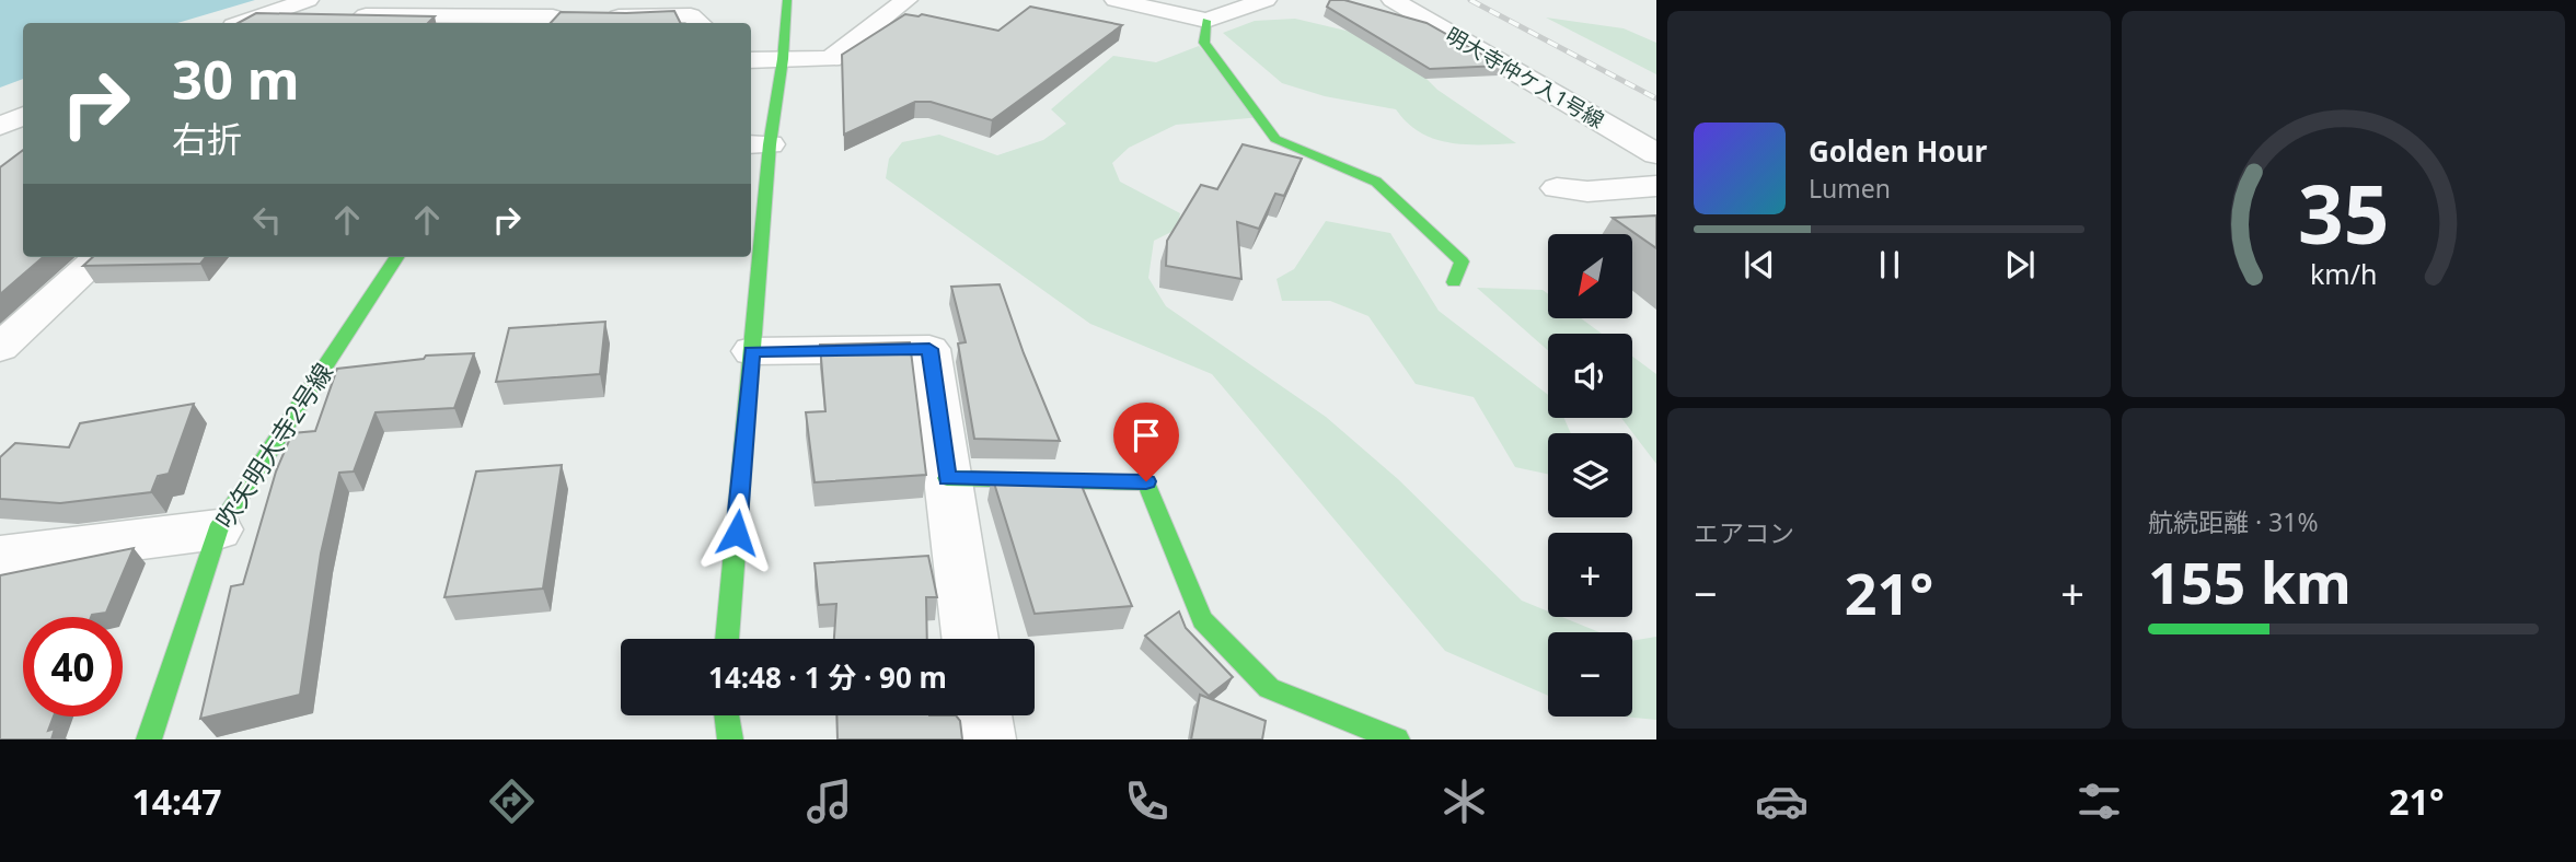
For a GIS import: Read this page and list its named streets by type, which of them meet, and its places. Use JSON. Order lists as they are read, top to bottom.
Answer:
{
  "streets": {
    "street": ["明大寺仲ケ入1号線", "吹矢明大寺2号線"]
  },
  "north": "bottom left",
  "page": {
    "turn": ["30 m", "右折"],
    "song": ["Golden Hour", "Lumen"],
    "map_buttons": ["+", "−"],
    "tile": [
      "エアコン",
      ["航続距離 · 31%", "155 km"]
    ],
    "heat": ["−", "21°", "+"],
    "limit": "40",
    "trip": "14:48 · 1 分 · 90 m",
    "tabs": ["14:47", "21°"],
    "gauge": ["35", "km/h"]
  }
}
